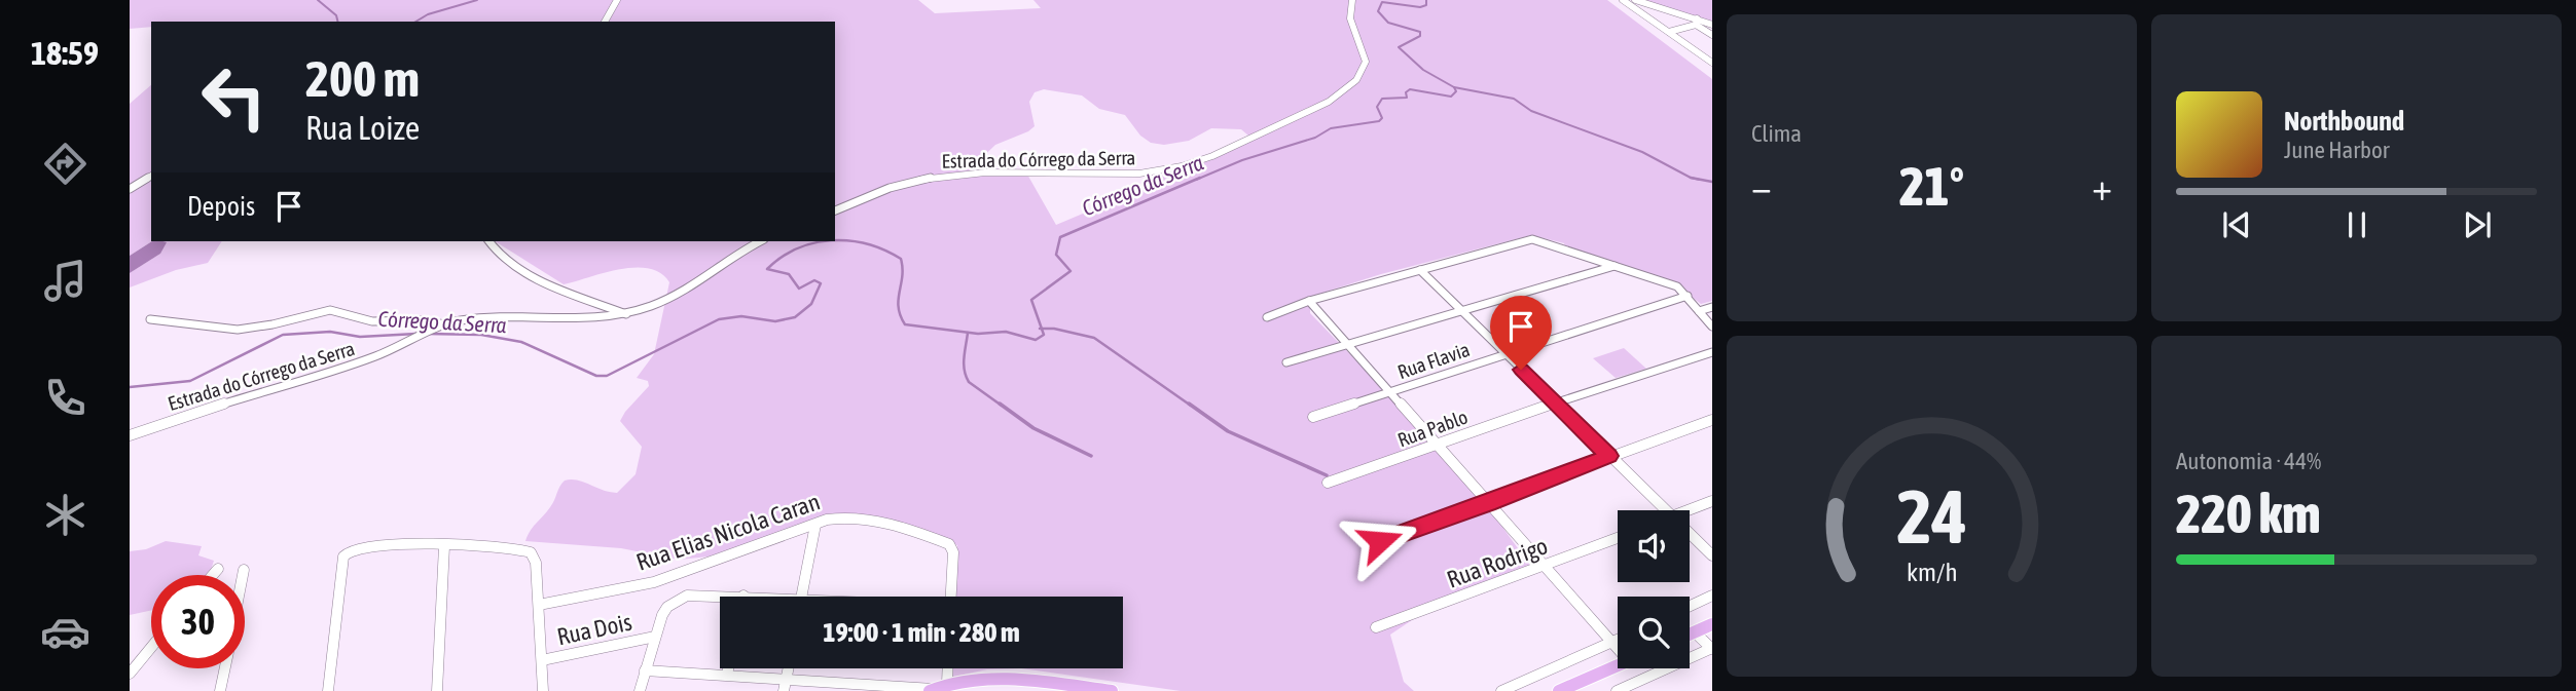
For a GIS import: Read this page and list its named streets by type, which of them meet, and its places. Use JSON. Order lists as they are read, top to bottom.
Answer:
{
  "streets": {
    "street": [
      "Estrada do Córrego da Serra",
      "Rua Flavia",
      "Rua Pablo",
      "Rua Elias Nicola Caran",
      "Rua Rodrigo",
      "Rua Dois"
    ]
  },
  "water": ["Córrego da Serra"],
  "page": {
    "tabs": "18:59",
    "tile": [
      "Clima",
      ["Autonomia · 44%", "220 km"]
    ],
    "turn": ["200 m", "Rua Loize"],
    "song": ["Northbound", "June Harbor"],
    "heat": ["−", "21°", "+"],
    "then": "Depois",
    "limit": "30",
    "trip": "19:00 · 1 min · 280 m",
    "gauge": ["24", "km/h"]
  }
}
